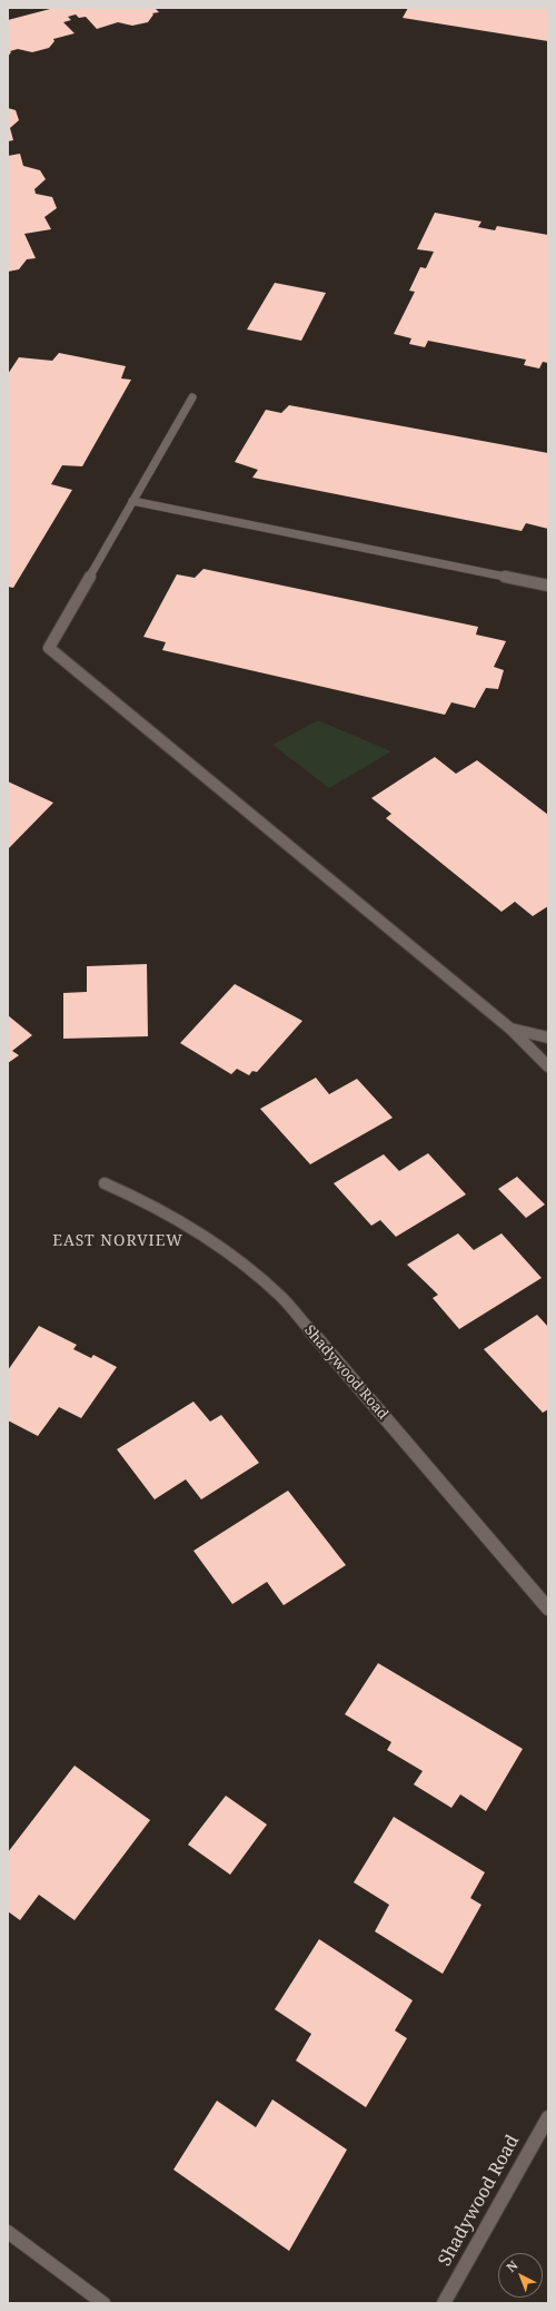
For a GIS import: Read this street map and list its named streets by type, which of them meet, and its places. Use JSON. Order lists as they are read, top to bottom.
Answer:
{
  "streets": {
    "street": ["Shadywood Road"]
  },
  "districts": ["EAST NORVIEW"],
  "north": "top left"
}
